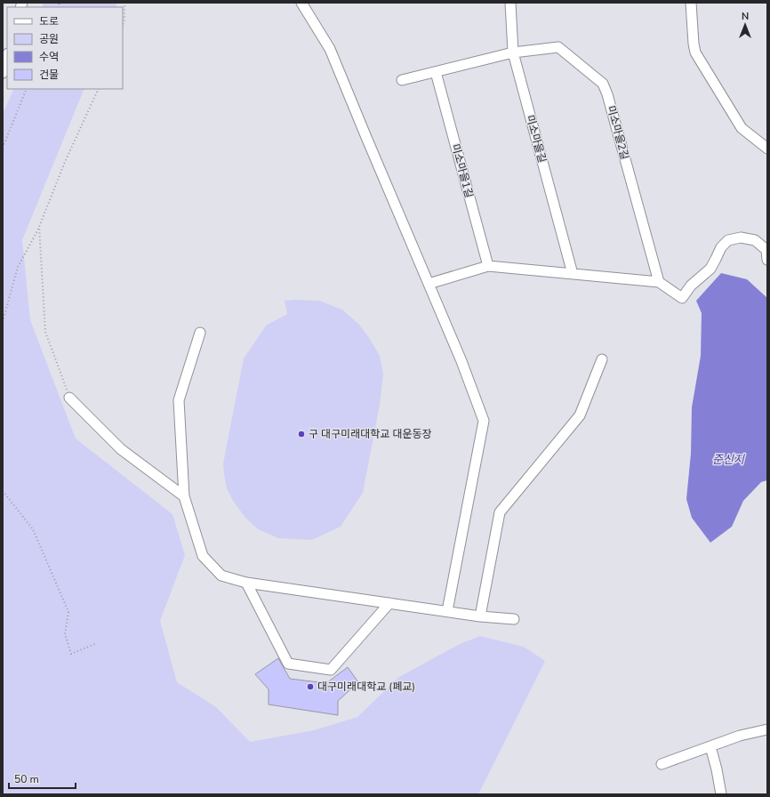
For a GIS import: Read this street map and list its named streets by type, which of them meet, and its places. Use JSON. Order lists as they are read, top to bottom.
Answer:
{
  "streets": {
    "street": ["미소마을2길", "미소마을길", "미소마을1길"]
  },
  "crossings": [
    ["미소마을2길", "미소마을길"]
  ],
  "water": ["준신지"],
  "places": ["구 대구미래대학교 대운동장", "대구미래대학교 (폐교)"],
  "legend": [
    "도로",
    "공원",
    "수역",
    "건물"
  ],
  "scale_bar": "50 m",
  "north": "top"
}
